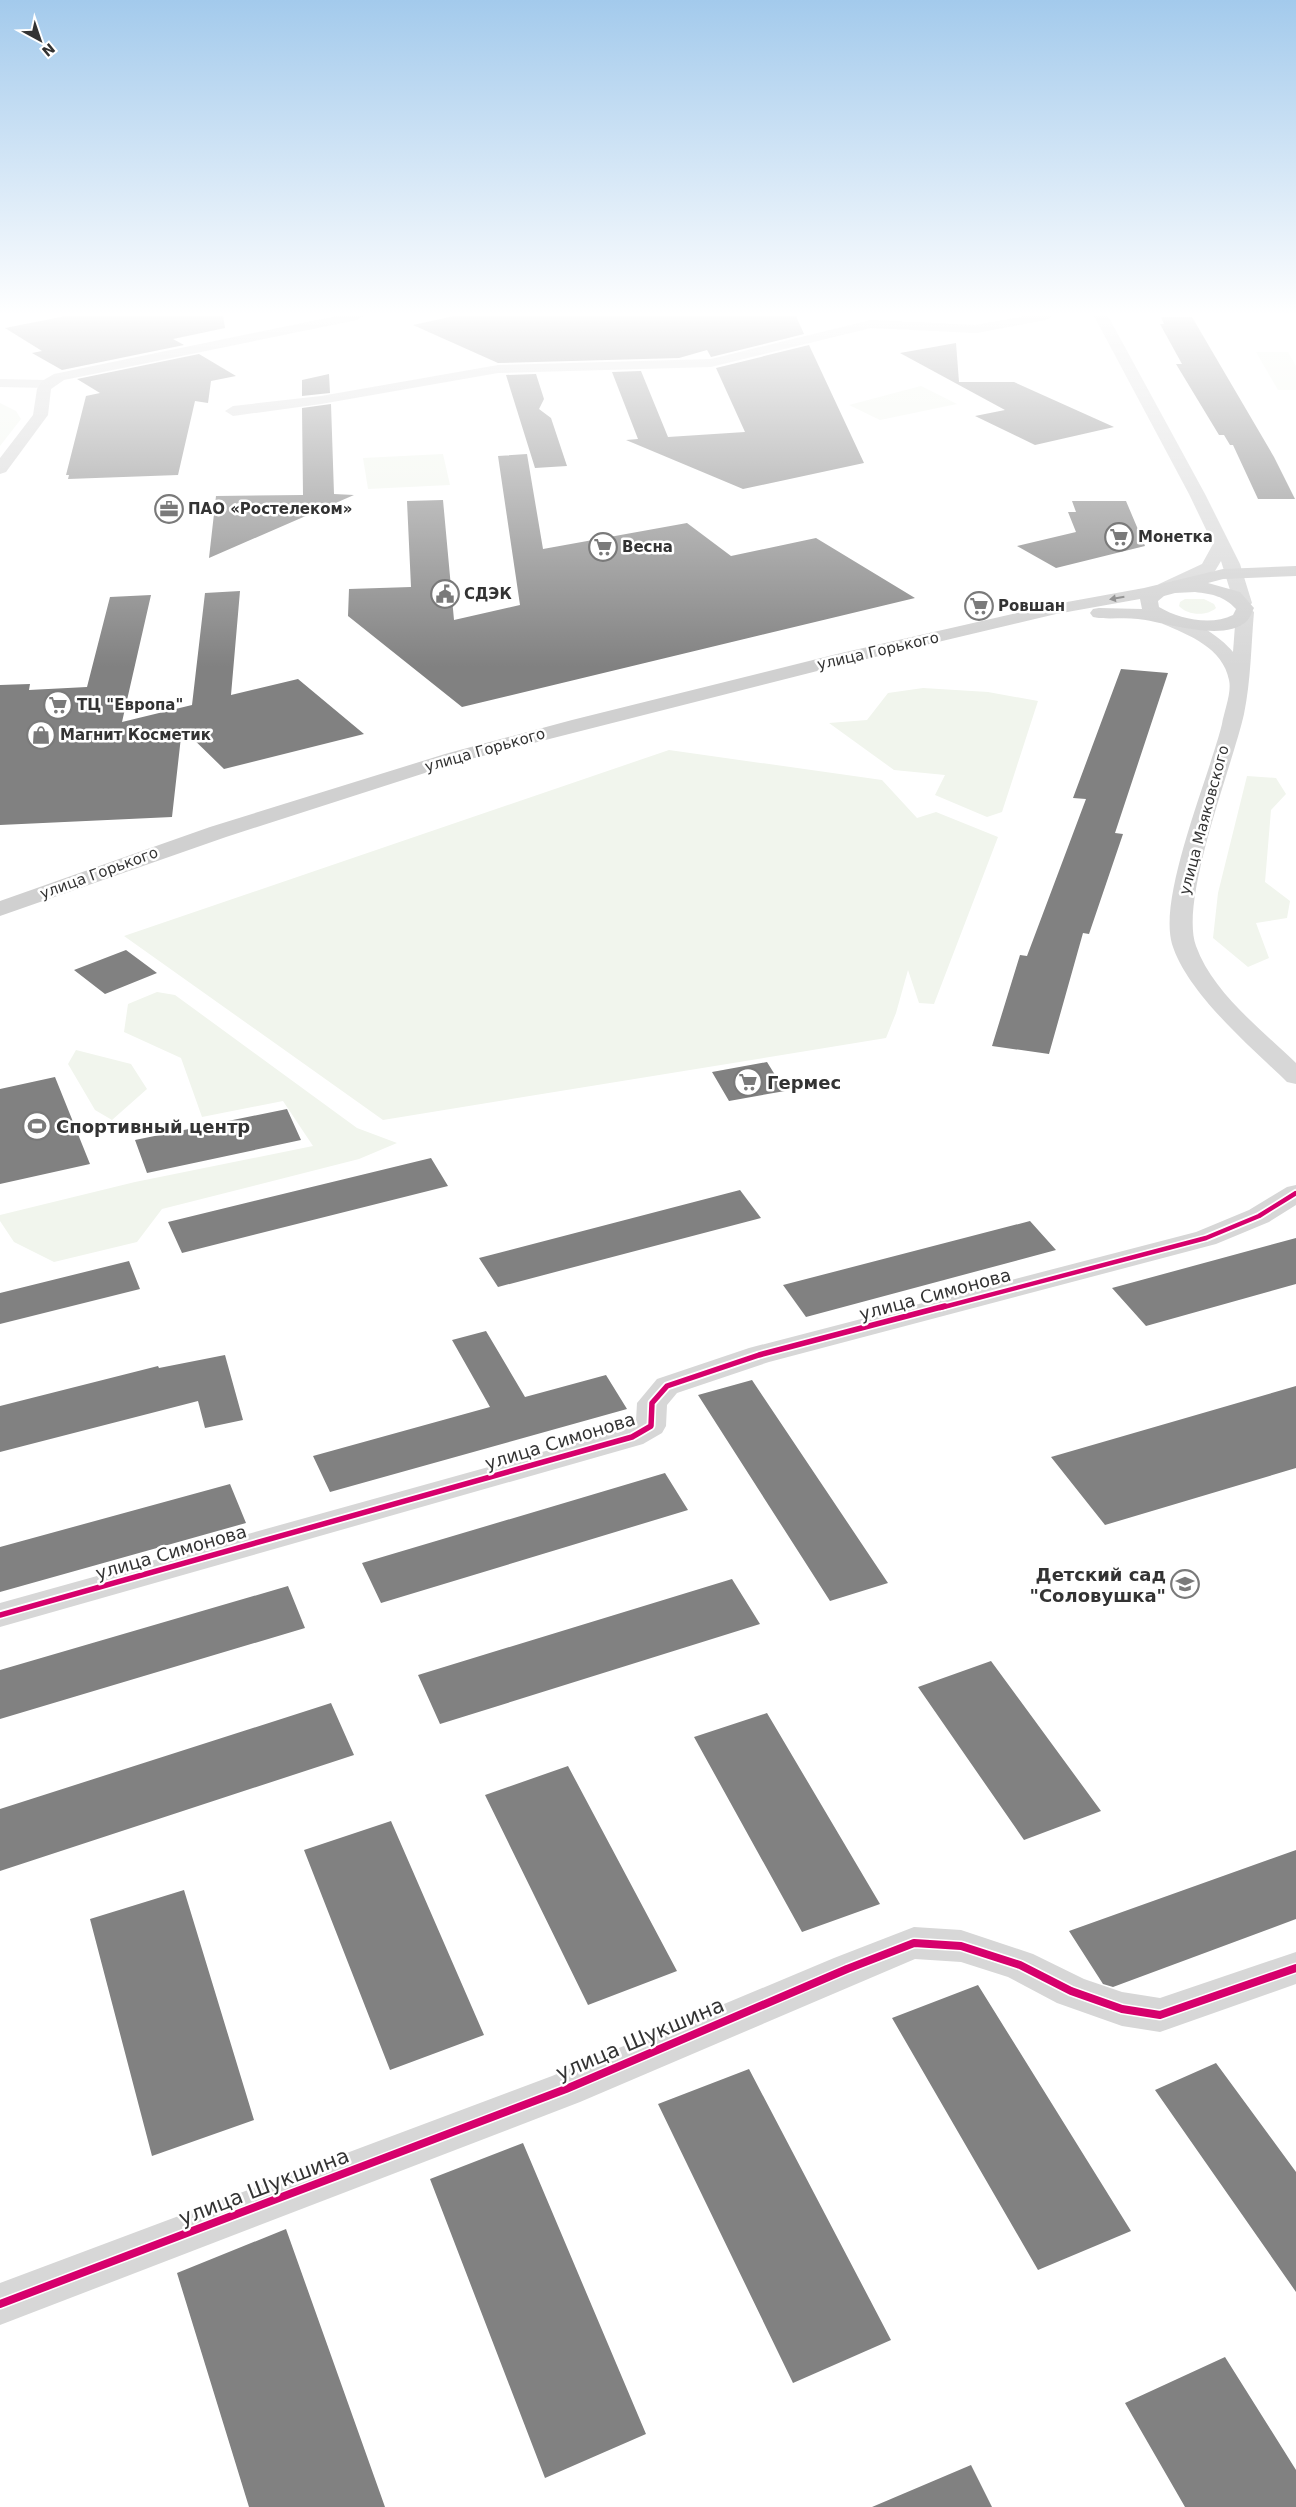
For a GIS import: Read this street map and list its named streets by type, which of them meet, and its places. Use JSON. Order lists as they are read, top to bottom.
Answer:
{
  "streets": {
    "street": [
      "улица Горького",
      "улица Маяковского",
      "улица Симонова",
      "улица Шукшина"
    ]
  },
  "crossings": [
    ["улица Горького", "улица Маяковского"]
  ],
  "places": {
    "office": ["ПАО «Ростелеком»"],
    "supermarket": [
      "Монетка",
      "Весна",
      "Ровшан",
      "ТЦ \"Европа\"",
      "Гермес"
    ],
    "public building": ["СДЭК"],
    "shop": ["Магнит Косметик"],
    "sports": ["Спортивный центр"],
    "school or university": ["Детский сад \"Соловушка\""]
  },
  "north": "bottom right"
}
